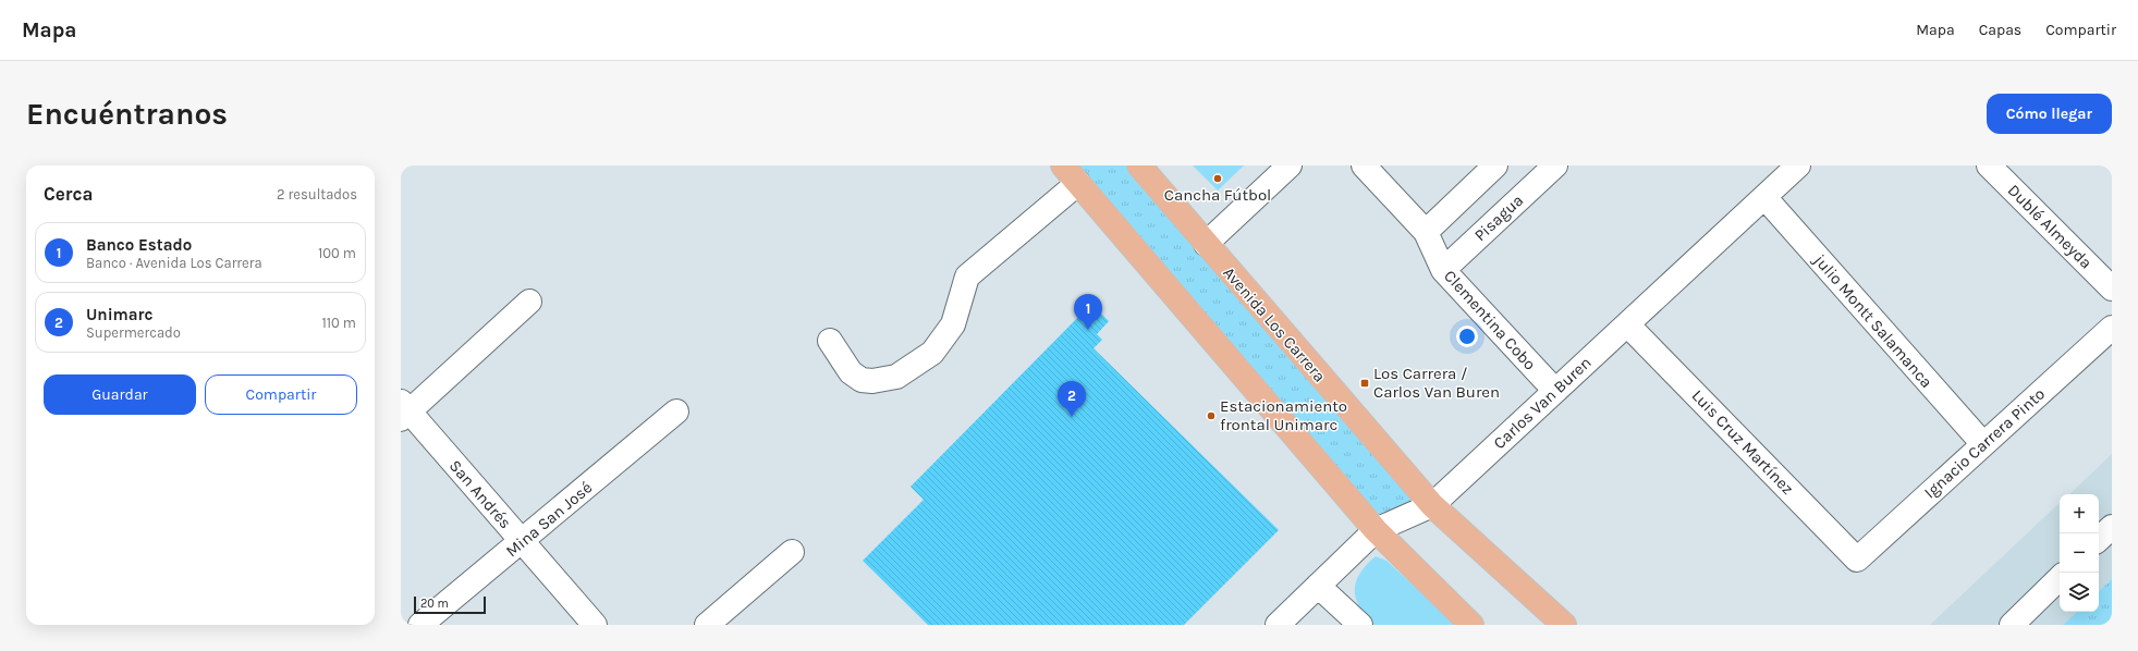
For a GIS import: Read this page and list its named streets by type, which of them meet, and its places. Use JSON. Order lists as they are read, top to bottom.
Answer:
{
  "streets": {
    "main road": ["Avenida Los Carrera"],
    "street": [
      "Pisagua",
      "Dublé Almeyda",
      "Clementina Cobo",
      "julio Montt Salamanca",
      "Carlos Van Buren",
      "Luis Cruz Martínez",
      "Ignacio Carrera Pinto",
      "San Andrés",
      "Mina San José"
    ]
  },
  "crossings": [
    ["Pisagua", "Clementina Cobo"],
    ["Clementina Cobo", "Carlos Van Buren"],
    ["julio Montt Salamanca", "Carlos Van Buren"],
    ["julio Montt Salamanca", "Ignacio Carrera Pinto"],
    ["Avenida Los Carrera", "Carlos Van Buren"],
    ["Carlos Van Buren", "Luis Cruz Martínez"],
    ["Luis Cruz Martínez", "Ignacio Carrera Pinto"],
    ["San Andrés", "Mina San José"]
  ],
  "places": {
    "other": ["Cancha Fútbol", "Estacionamiento frontal Unimarc"],
    "transit": ["Los Carrera / Carlos Van Buren"]
  },
  "scale_bar": "20 m",
  "page": {
    "header": "Mapa",
    "nav": ["Mapa", "Capas", "Compartir"],
    "buttons": [
      "Cómo llegar",
      ["Guardar", "Compartir"]
    ],
    "title": "Encuéntranos",
    "heading": ["Cerca", "2 resultados"],
    "list": [
      {
        "mark": "1",
        "name": "Banco Estado",
        "note": "Banco · Avenida Los Carrera",
        "value": "100 m"
      },
      {
        "mark": "2",
        "name": "Unimarc",
        "note": "Supermercado",
        "value": "110 m"
      }
    ],
    "pins": ["1", "2"],
    "map_buttons": ["+", "−"],
    "scale": "20 m"
  }
}
